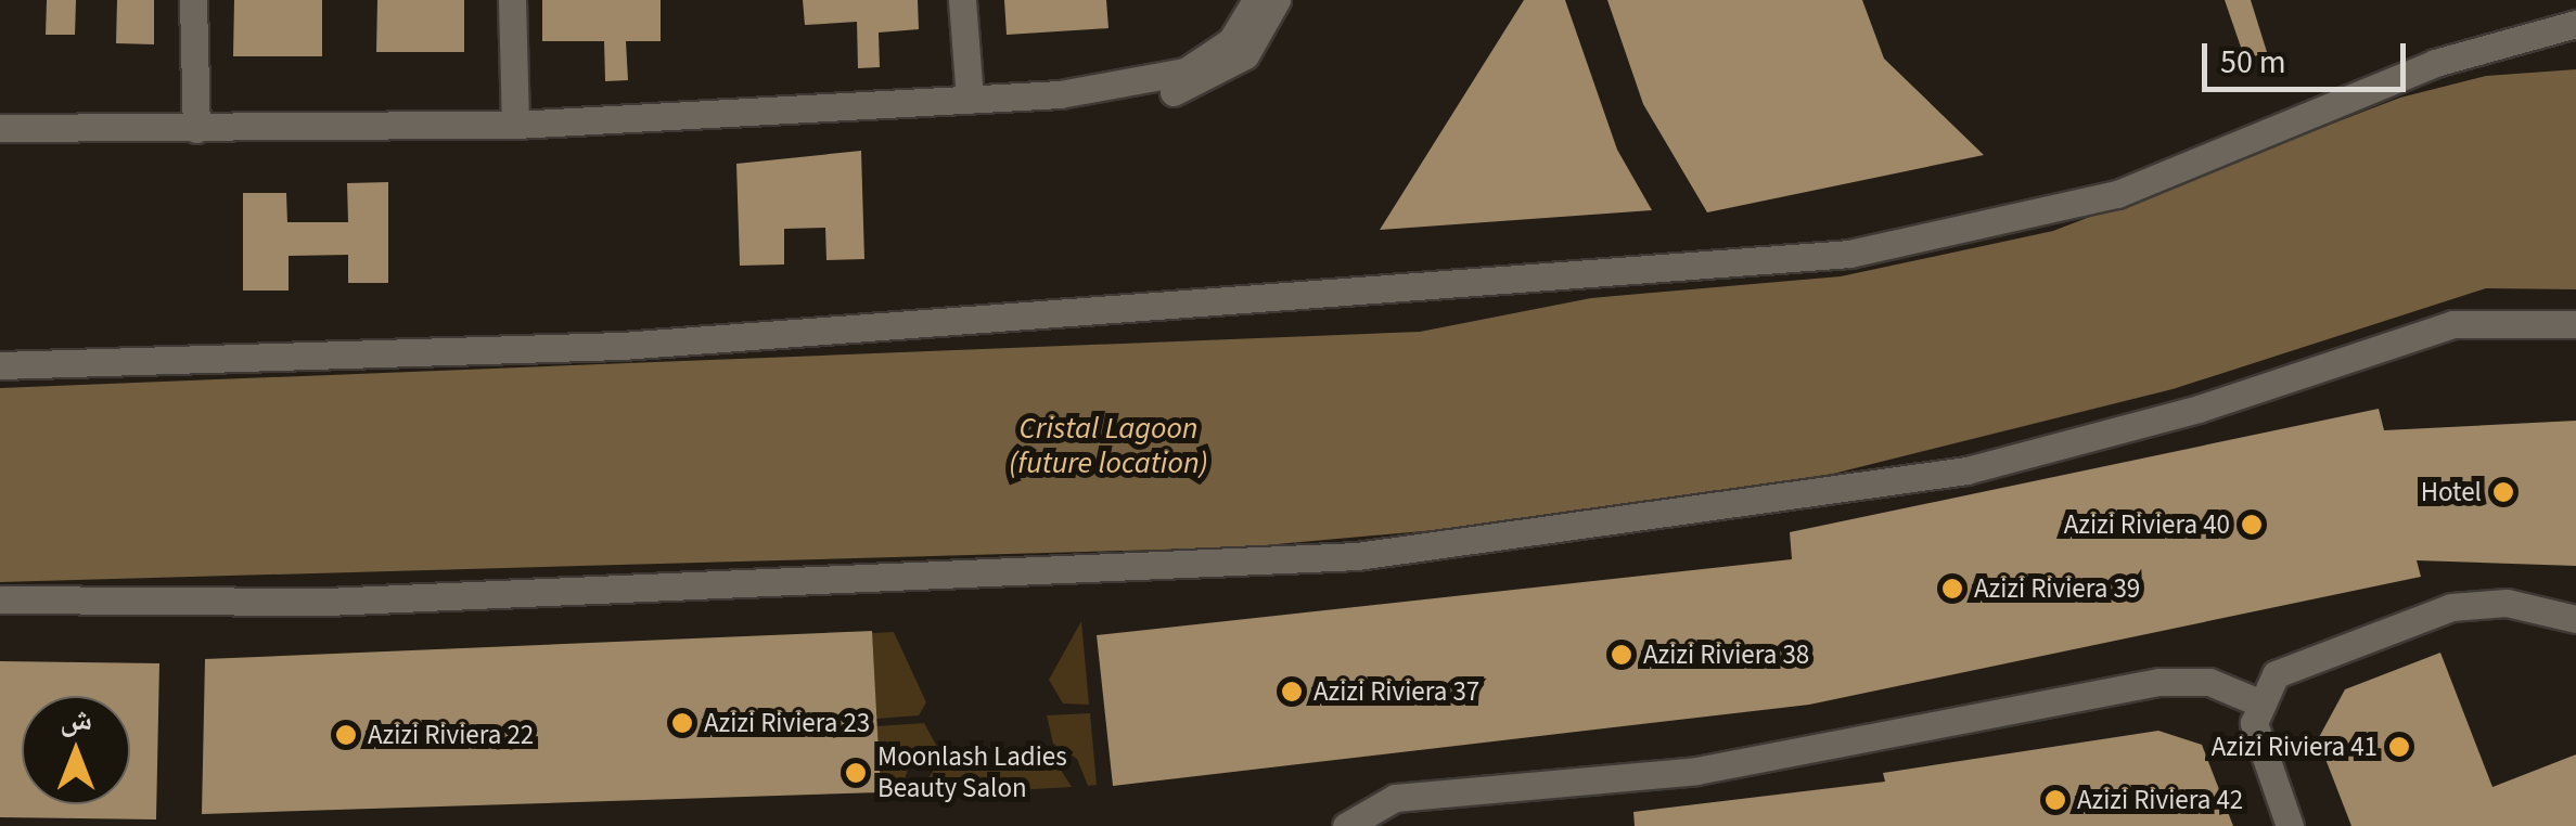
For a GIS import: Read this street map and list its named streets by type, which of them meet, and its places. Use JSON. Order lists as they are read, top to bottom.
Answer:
{
  "water": ["Cristal Lagoon (future location)"],
  "places": [
    "Hotel",
    "Azizi Riviera 40",
    "Azizi Riviera 39",
    "Azizi Riviera 38",
    "Azizi Riviera 37",
    "Azizi Riviera 23",
    "Azizi Riviera 22",
    "Azizi Riviera 41",
    "Moonlash Ladies Beauty Salon",
    "Azizi Riviera 42"
  ],
  "scale_bar": "50 m",
  "north": "top"
}
